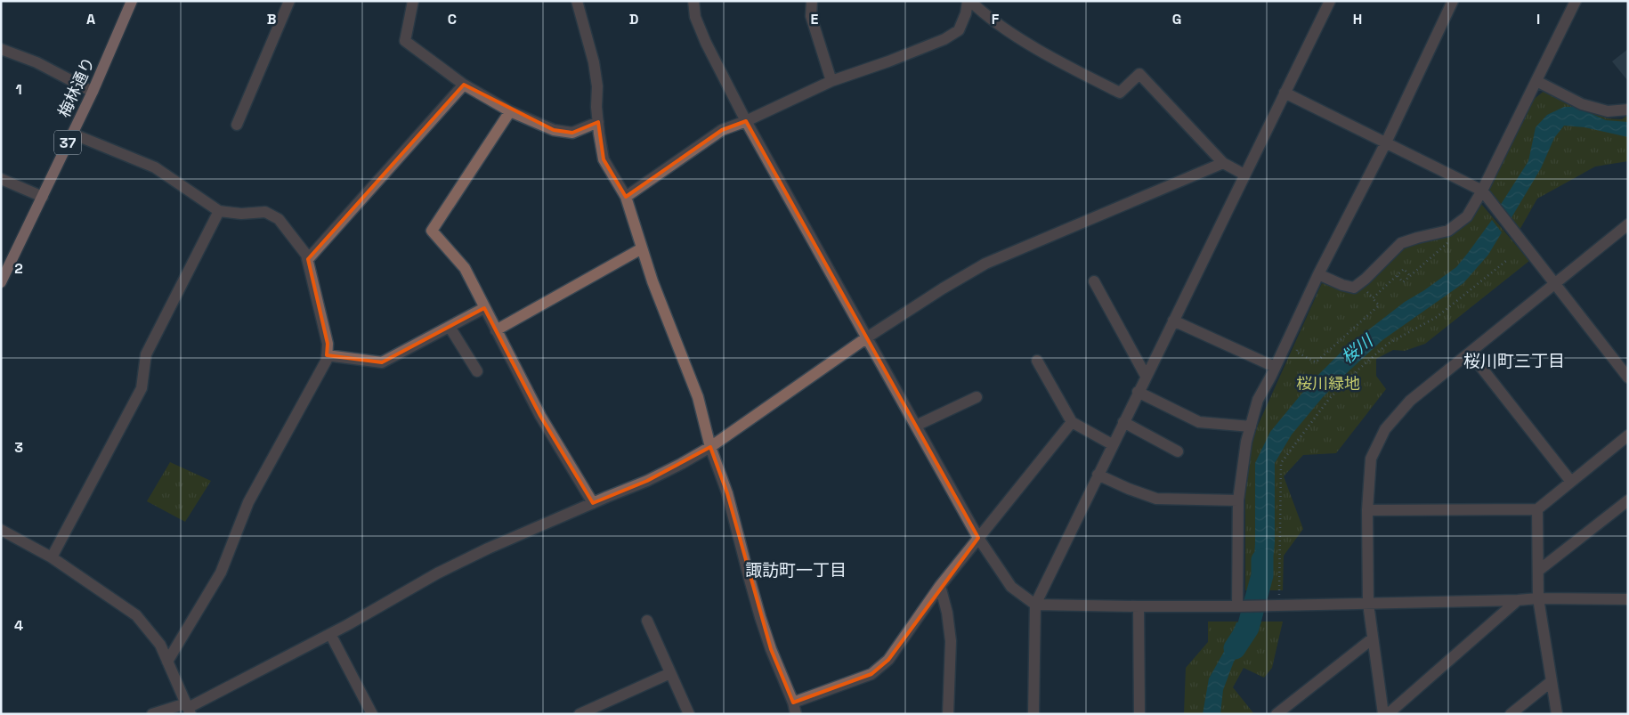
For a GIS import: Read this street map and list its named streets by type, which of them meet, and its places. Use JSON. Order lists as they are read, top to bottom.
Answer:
{
  "streets": {
    "main road": ["梅林通り", "37"]
  },
  "districts": ["桜川町三丁目", "諏訪町一丁目"],
  "water": ["桜川"],
  "parks": ["桜川緑地"],
  "grid": {
    "columns": [
      "A",
      "B",
      "C",
      "D",
      "E",
      "F",
      "G",
      "H",
      "I"
    ],
    "rows": [
      "1",
      "2",
      "3",
      "4"
    ]
  }
}
